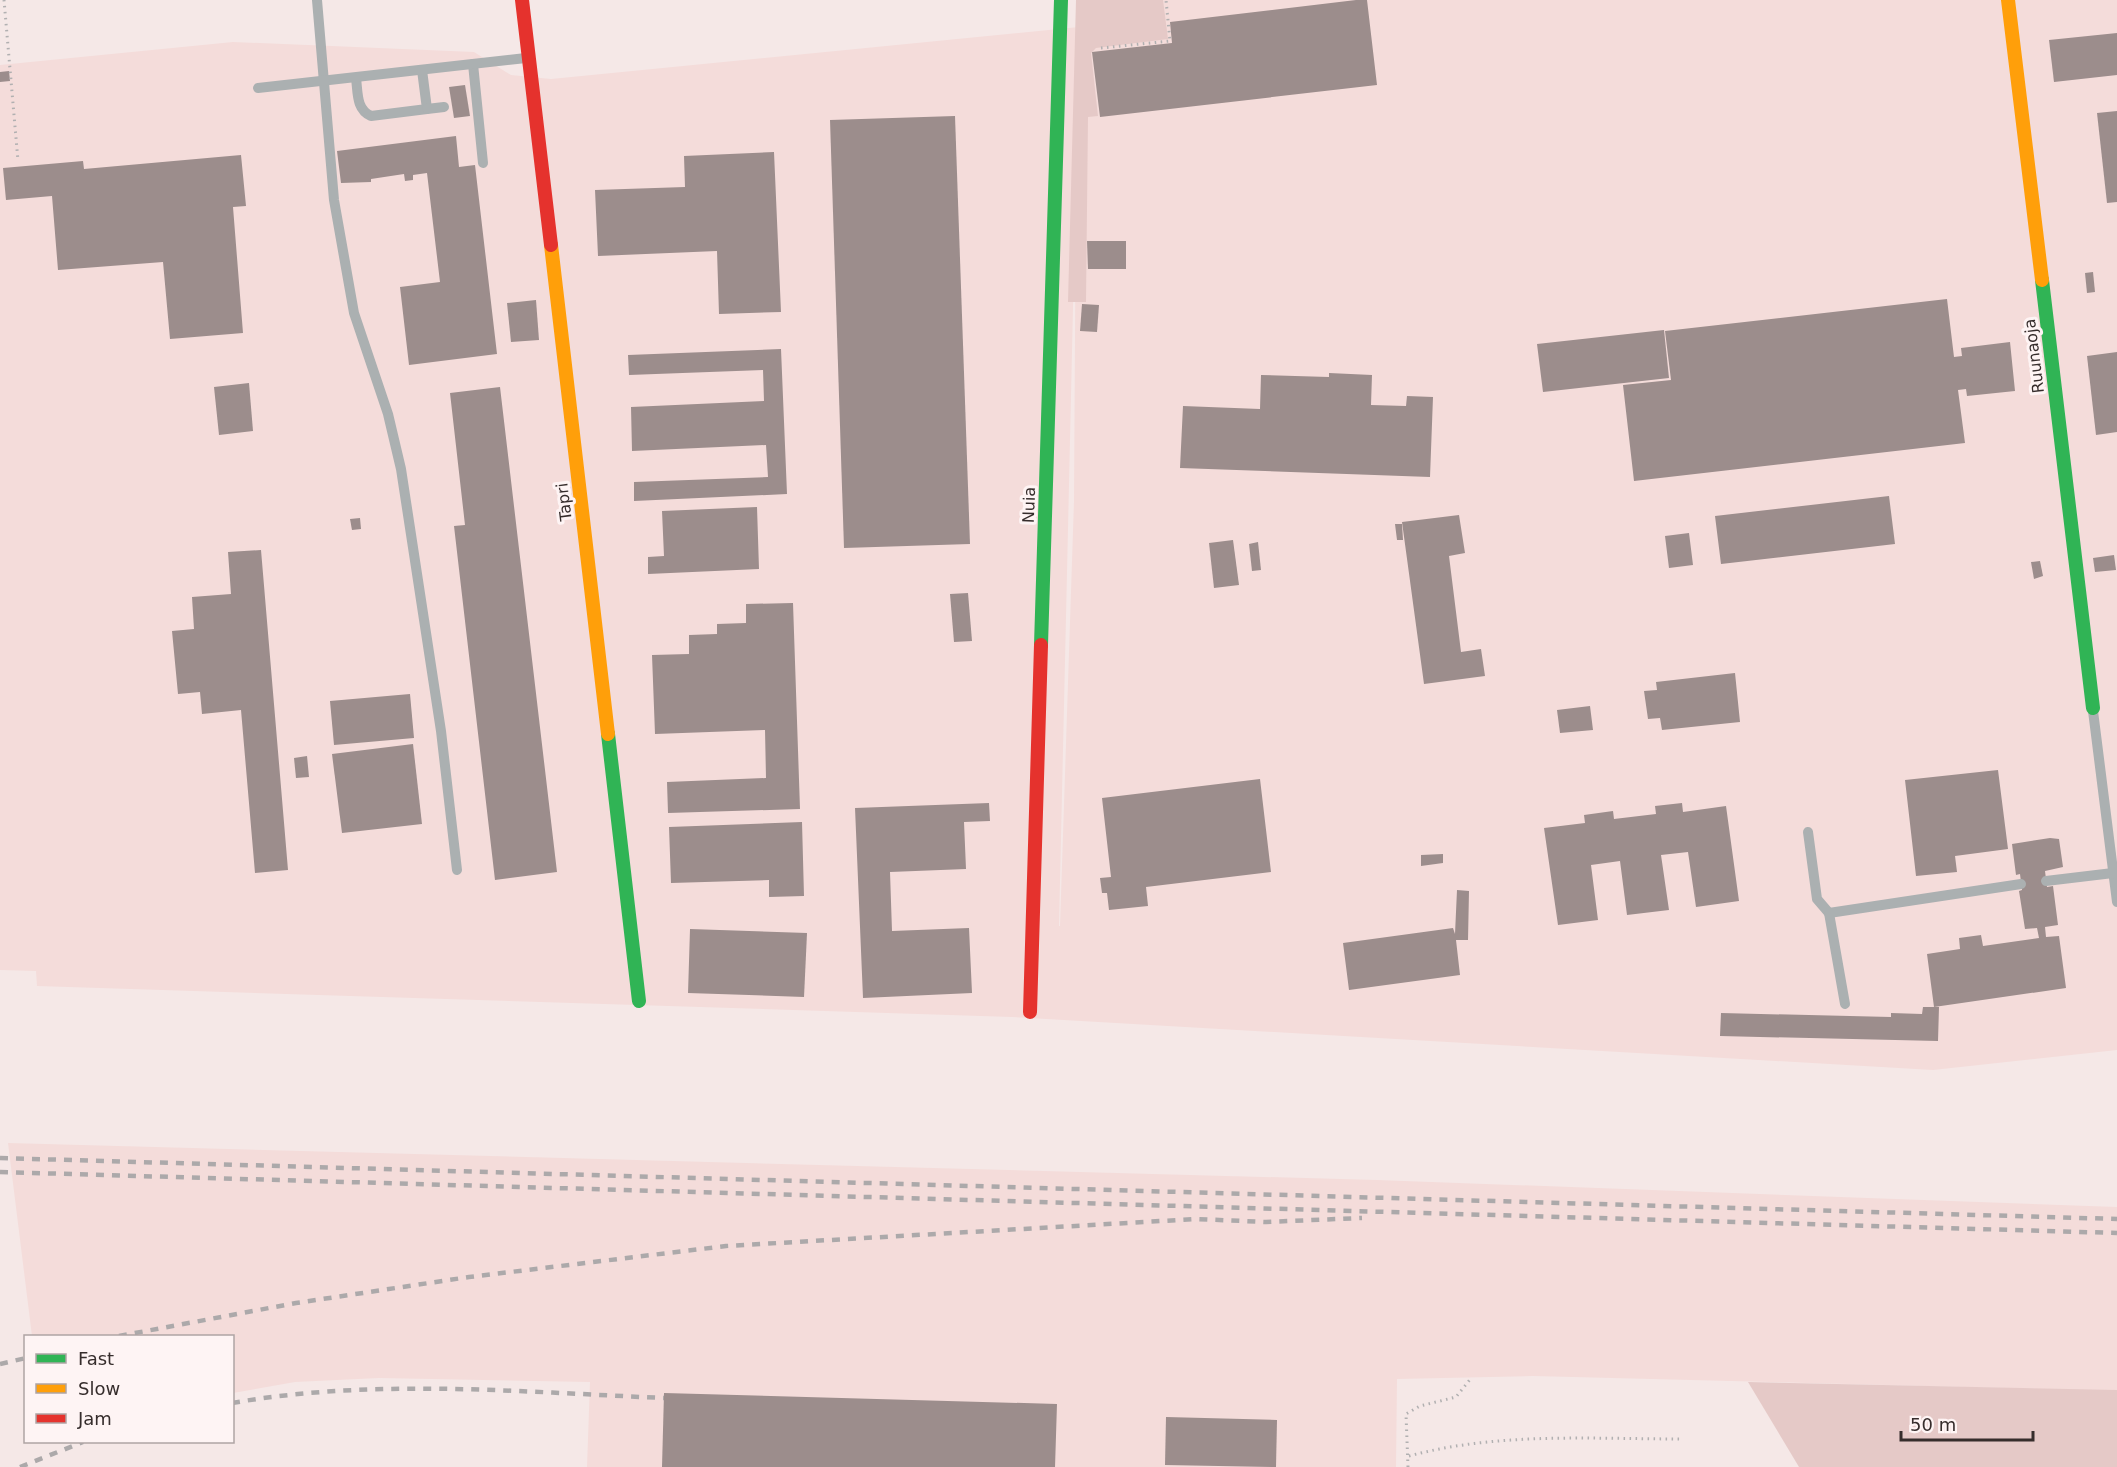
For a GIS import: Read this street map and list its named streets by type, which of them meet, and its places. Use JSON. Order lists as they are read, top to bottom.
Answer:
{
  "streets": {
    "street": ["Ruunaoja", "Tapri", "Nuia"]
  },
  "legend": ["Fast", "Slow", "Jam"],
  "scale_bar": "50 m"
}
